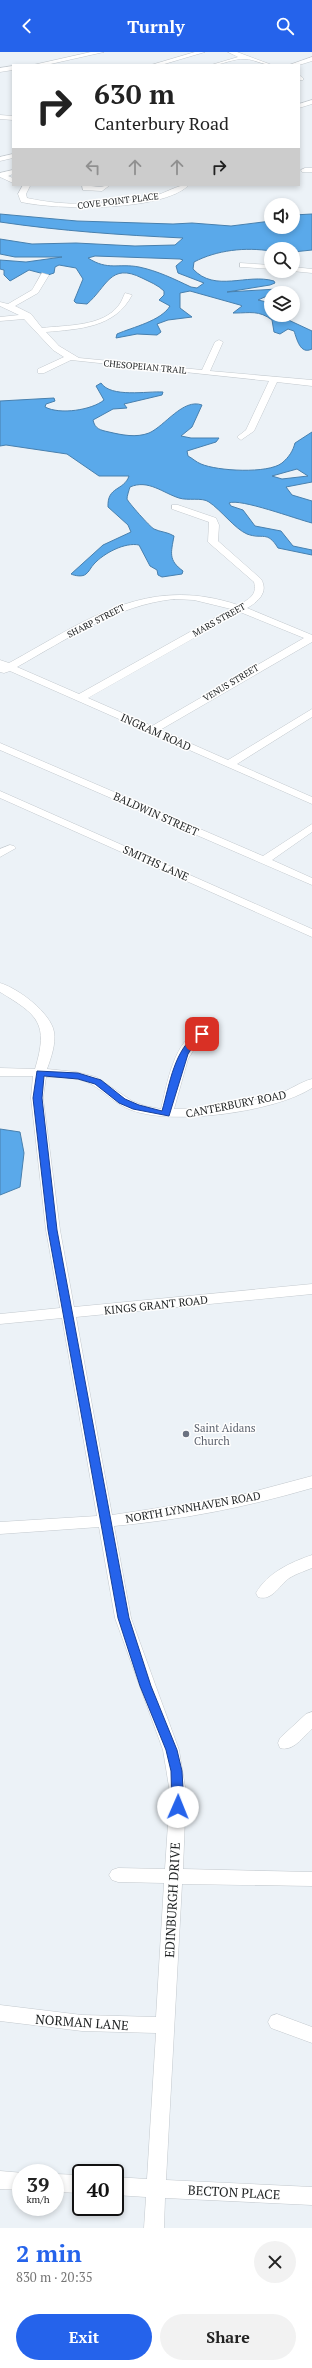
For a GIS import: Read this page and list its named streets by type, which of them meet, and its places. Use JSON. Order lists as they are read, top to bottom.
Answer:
{
  "streets": {
    "street": [
      "COVE POINT PLACE",
      "CHESOPEIAN TRAIL",
      "MARS STREET",
      "SHARP STREET",
      "VENUS STREET",
      "INGRAM ROAD",
      "BALDWIN STREET",
      "SMITHS LANE",
      "CANTERBURY ROAD",
      "KINGS GRANT ROAD",
      "NORTH LYNNHAVEN ROAD",
      "EDINBURGH DRIVE",
      "NORMAN LANE",
      "BECTON PLACE"
    ]
  },
  "crossings": [
    ["MARS STREET", "SHARP STREET"],
    ["MARS STREET", "INGRAM ROAD"],
    ["SHARP STREET", "VENUS STREET"],
    ["SHARP STREET", "INGRAM ROAD"],
    ["VENUS STREET", "INGRAM ROAD"],
    ["CANTERBURY ROAD", "EDINBURGH DRIVE"],
    ["KINGS GRANT ROAD", "EDINBURGH DRIVE"],
    ["NORTH LYNNHAVEN ROAD", "EDINBURGH DRIVE"],
    ["EDINBURGH DRIVE", "NORMAN LANE"],
    ["EDINBURGH DRIVE", "BECTON PLACE"]
  ],
  "places": ["Saint Aidans Church"],
  "page": {
    "header": "Turnly",
    "turn": ["630 m", "Canterbury Road"],
    "speed": "39 km/h",
    "limit": "40",
    "heading": ["2 min", "830 m · 20:35"],
    "buttons": ["Exit", "Share"]
  }
}
